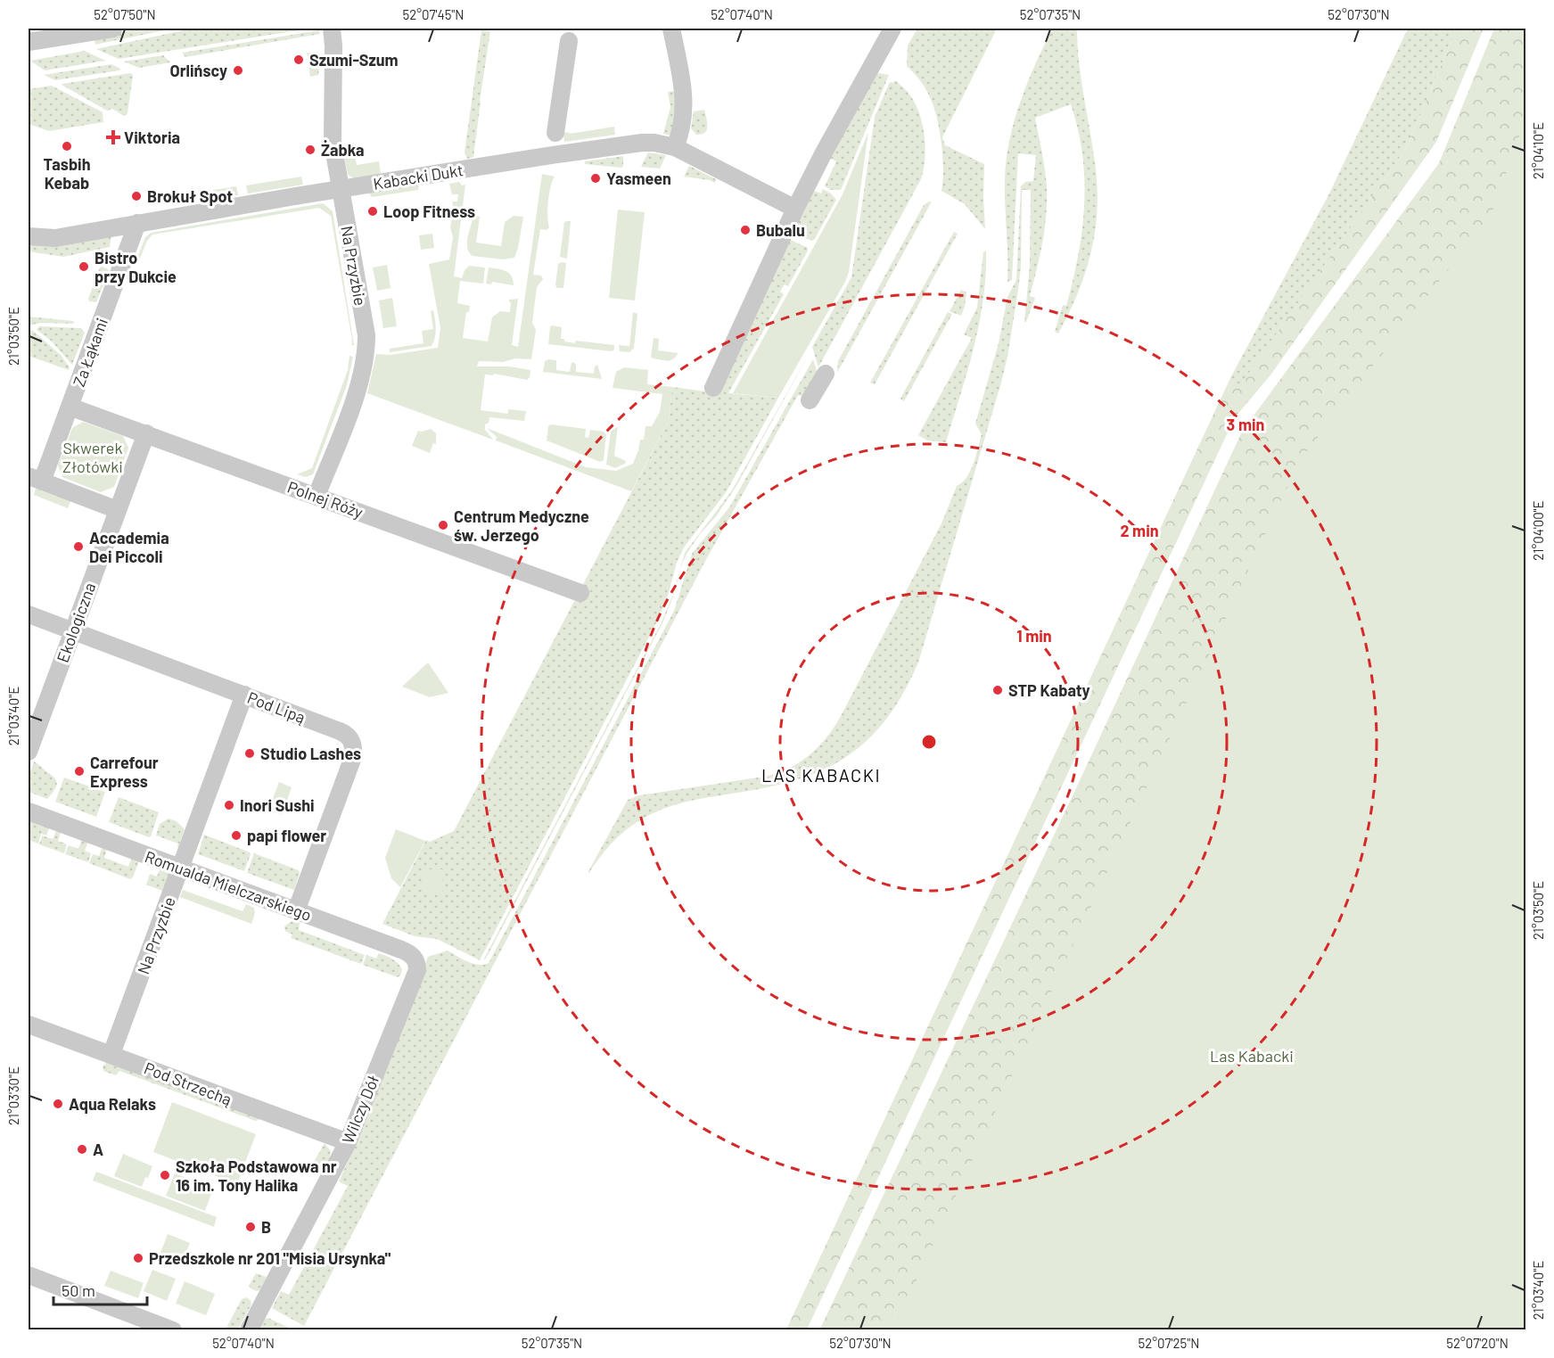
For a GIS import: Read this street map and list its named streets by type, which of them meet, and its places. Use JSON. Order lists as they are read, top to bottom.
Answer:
{
  "streets": {
    "street": [
      "Kabacki Dukt",
      "Na Przyzbie",
      "Za Łąkami",
      "Polnej Róży",
      "Ekologiczna",
      "Pod Lipą",
      "Romualda Mielczarskiego",
      "Pod Strzechą",
      "Wilczy Dół"
    ]
  },
  "crossings": [
    ["Kabacki Dukt", "Na Przyzbie"],
    ["Kabacki Dukt", "Za Łąkami"],
    ["Na Przyzbie", "Polnej Róży"],
    ["Na Przyzbie", "Pod Lipą"],
    ["Na Przyzbie", "Romualda Mielczarskiego"],
    ["Na Przyzbie", "Pod Strzechą"],
    ["Za Łąkami", "Polnej Róży"],
    ["Polnej Róży", "Ekologiczna"],
    ["Ekologiczna", "Pod Lipą"],
    ["Pod Lipą", "Romualda Mielczarskiego"],
    ["Romualda Mielczarskiego", "Wilczy Dół"],
    ["Pod Strzechą", "Wilczy Dół"]
  ],
  "districts": ["LAS KABACKI"],
  "parks": ["Skwerek Złotówki", "Las Kabacki"],
  "places": {
    "other": [
      "Szumi-Szum",
      "Orlińscy",
      "Tasbih Kebab",
      "Żabka",
      "Yasmeen",
      "Brokuł Spot",
      "Loop Fitness",
      "Bubalu",
      "Bistro przy Dukcie",
      "Centrum Medyczne św. Jerzego",
      "Accademia Dei Piccoli",
      "STP Kabaty",
      "Studio Lashes",
      "Carrefour Express",
      "Inori Sushi",
      "papi flower",
      "Aqua Relaks",
      "A",
      "Szkoła Podstawowa nr 16 im. Tony Halika",
      "B",
      "Przedszkole nr 201 \"Misia Ursynka\""
    ],
    "health": ["Viktoria"]
  },
  "scale_bar": "50 m",
  "coordinates": [
    "52°07'50\"N",
    "52°07'45\"N",
    "52°07'40\"N",
    "52°07'35\"N",
    "52°07'30\"N",
    "21°04'10\"E",
    "21°03'50\"E",
    "21°04'00\"E",
    "21°03'40\"E",
    "21°03'30\"E",
    "52°07'25\"N",
    "52°07'20\"N"
  ],
  "rings": ["3 min", "2 min", "1 min"]
}
